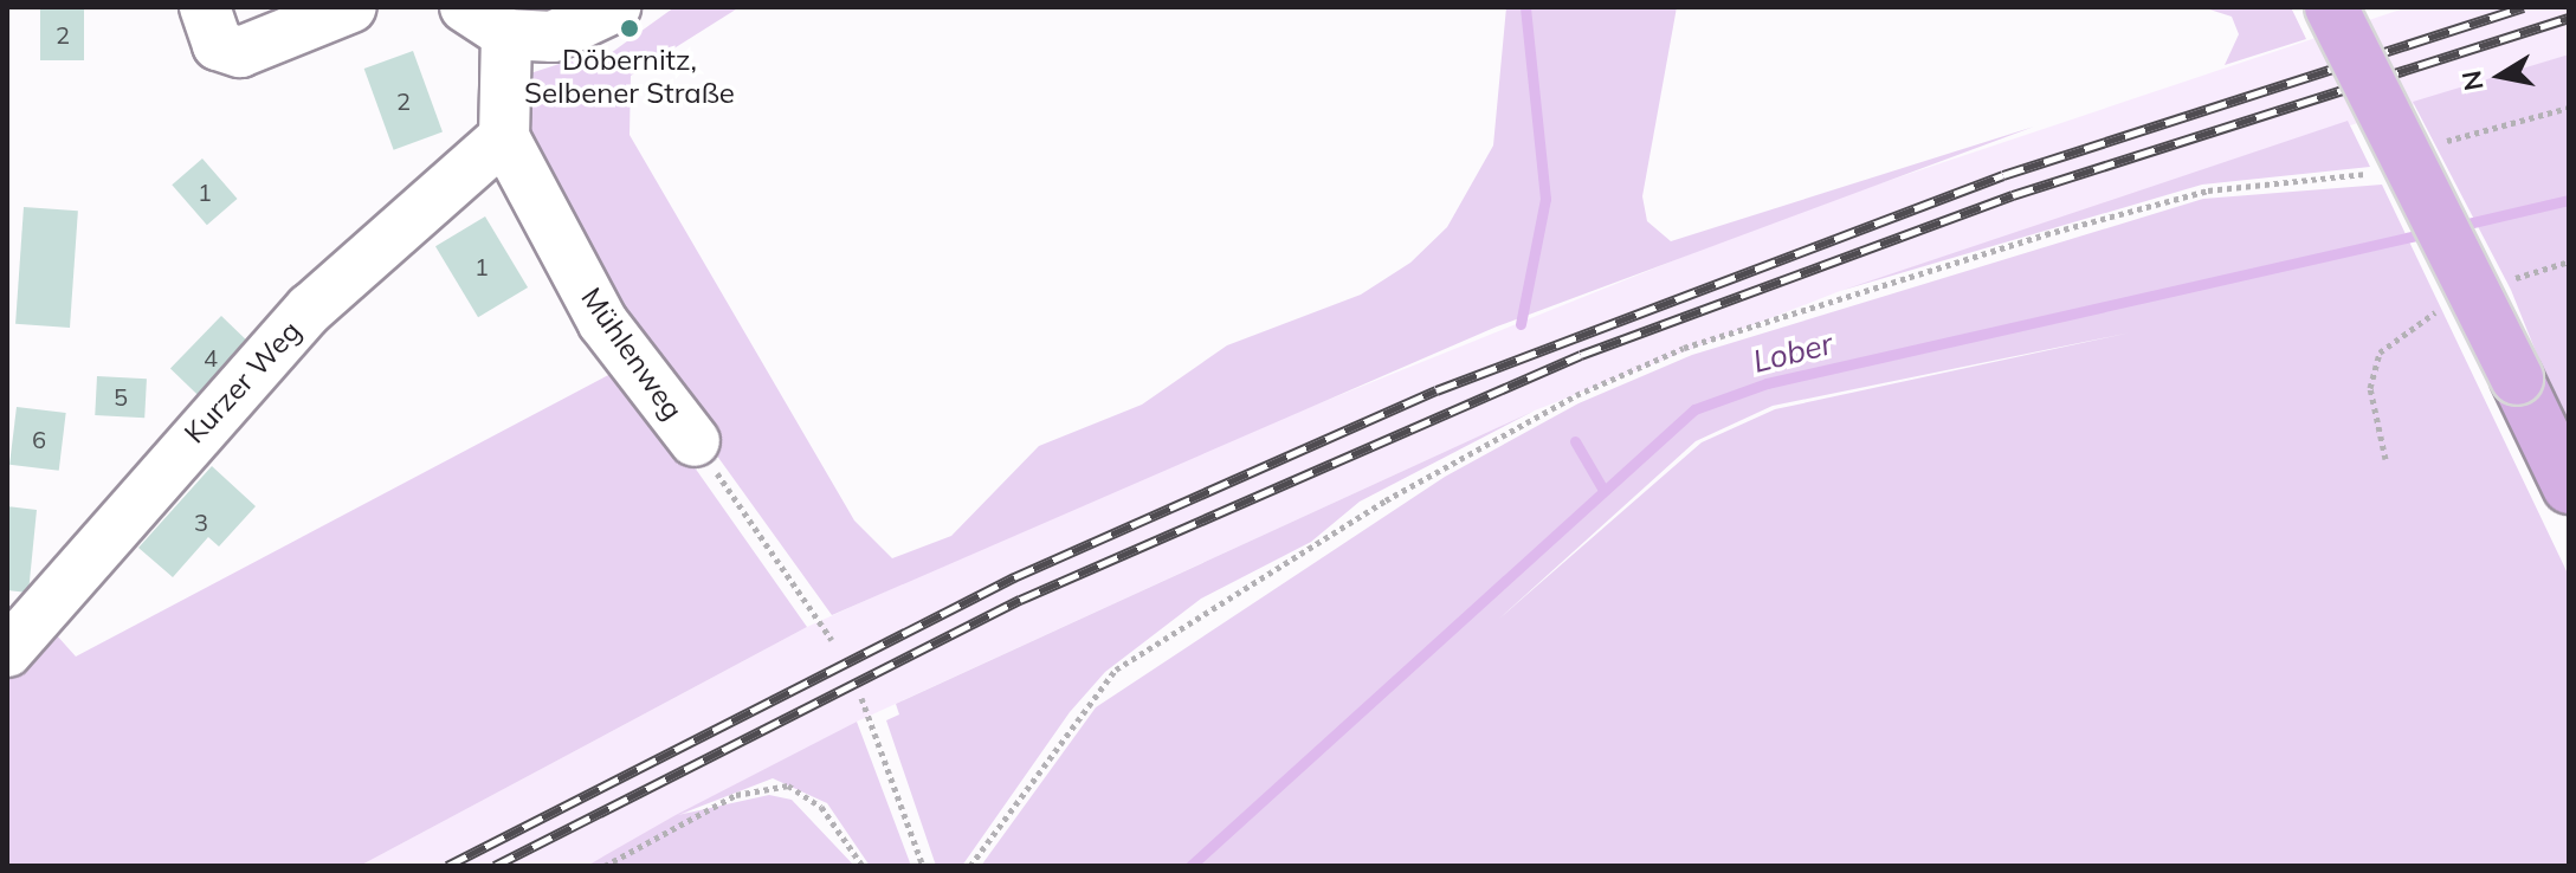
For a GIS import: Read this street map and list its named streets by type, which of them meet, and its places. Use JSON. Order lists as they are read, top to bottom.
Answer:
{
  "streets": {
    "street": ["Mühlenweg", "Kurzer Weg"]
  },
  "crossings": [
    ["Mühlenweg", "Kurzer Weg"]
  ],
  "water": ["Lober"],
  "places": ["Döbernitz, Selbener Straße"],
  "house_numbers": [
    "2",
    "2",
    "1",
    "1",
    "4",
    "5",
    "6",
    "3"
  ],
  "north": "left"
}
